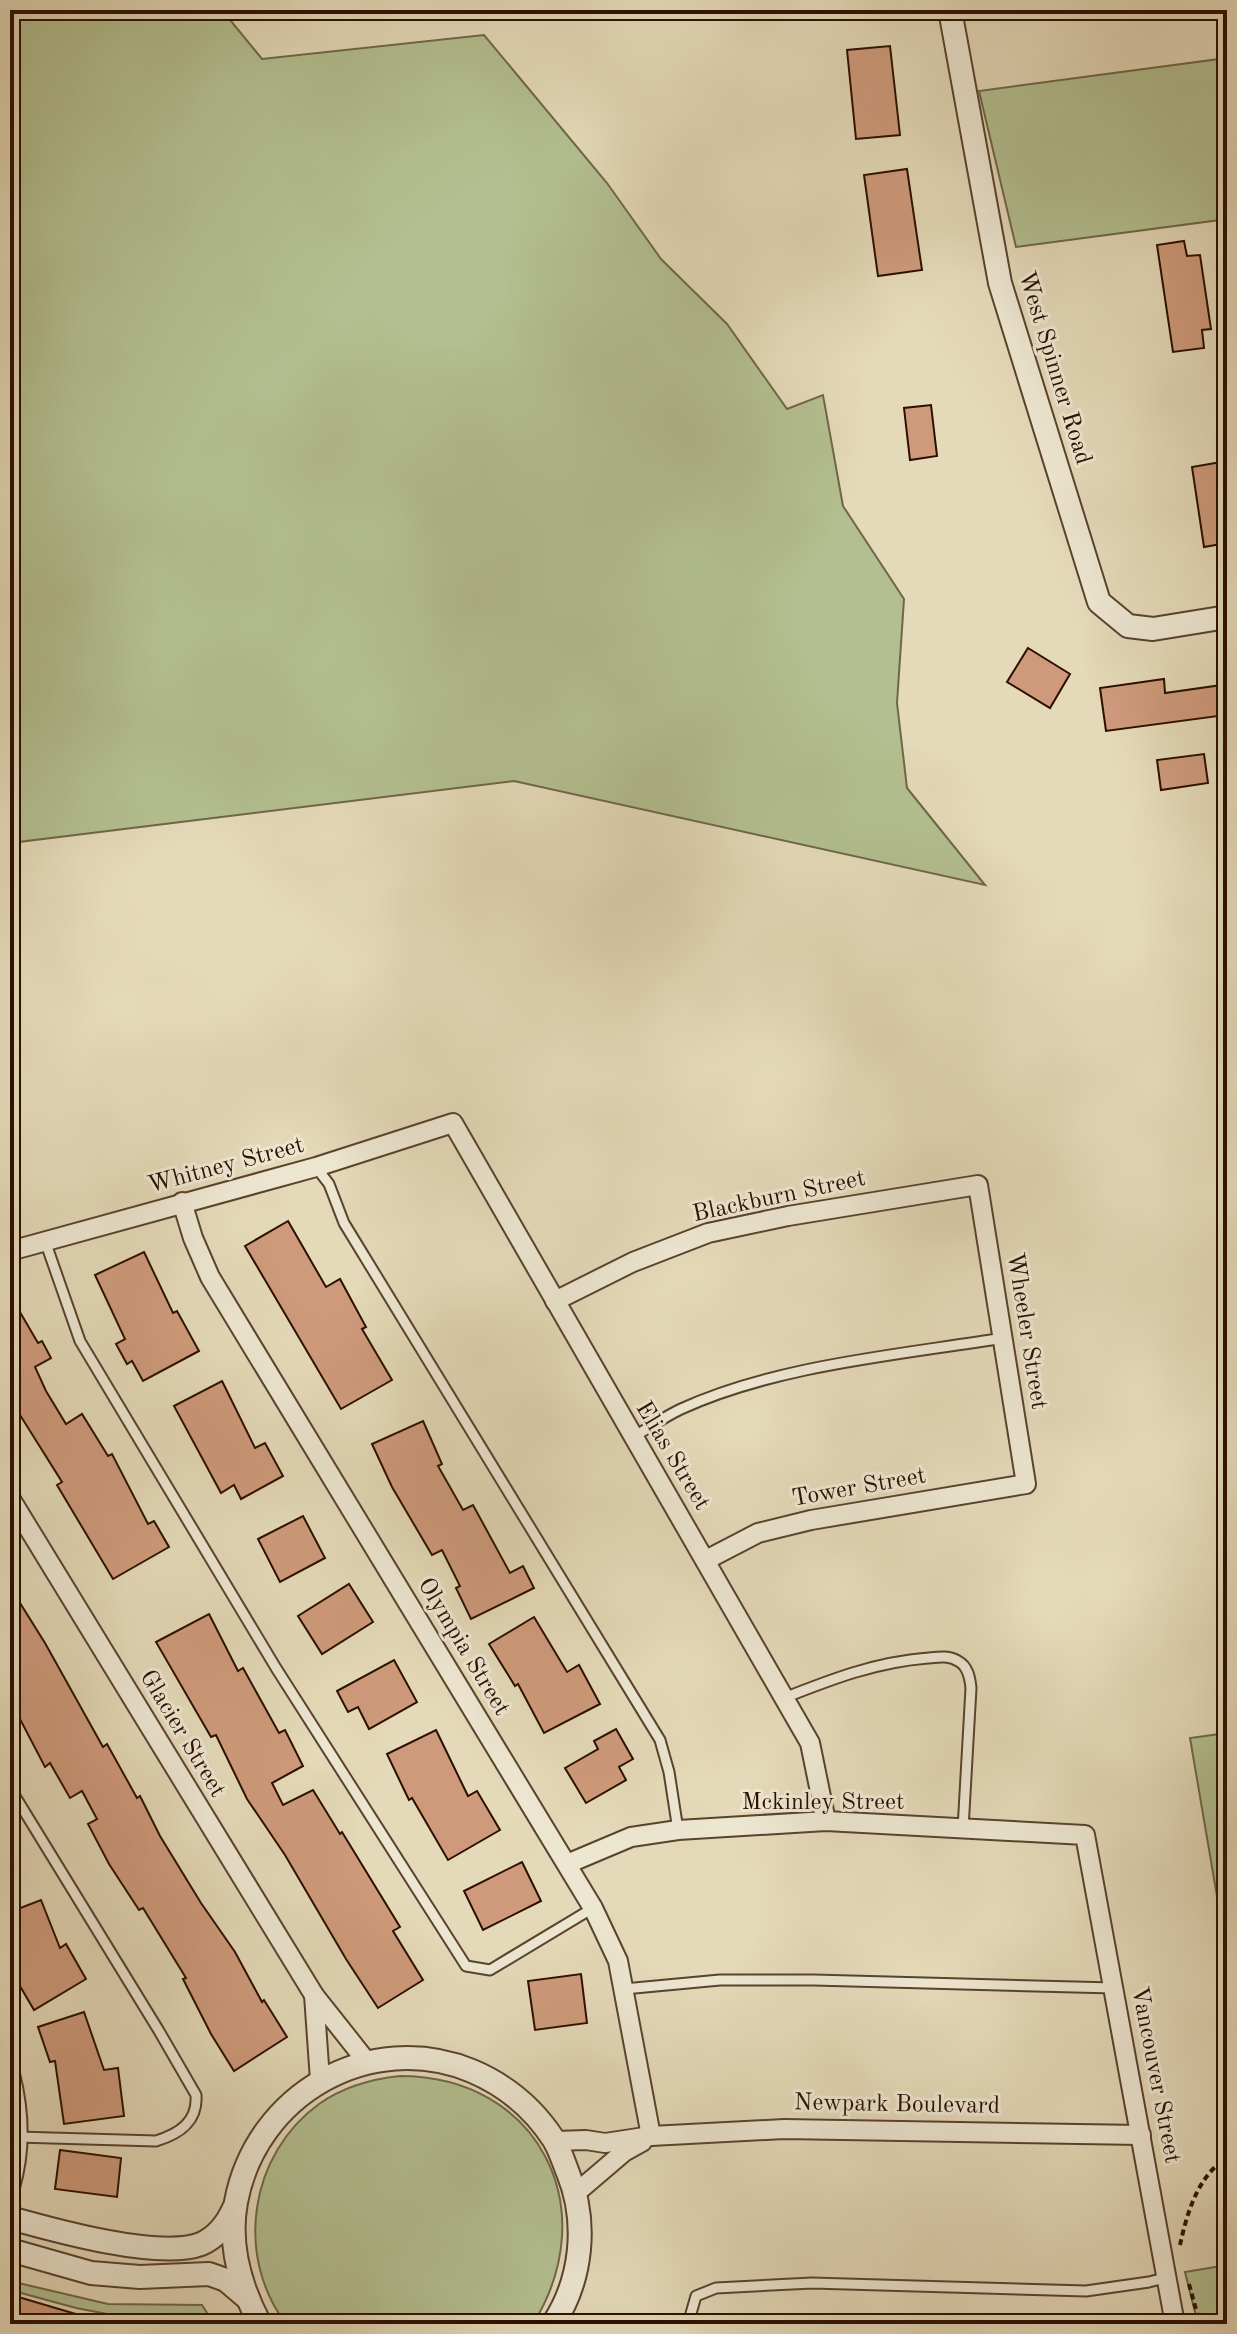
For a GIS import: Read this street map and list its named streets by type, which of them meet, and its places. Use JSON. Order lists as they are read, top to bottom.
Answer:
{
  "streets": {
    "street": [
      "West Spinner Road",
      "Whitney Street",
      "Blackburn Street",
      "Wheeler Street",
      "Elias Street",
      "Tower Street",
      "Olympia Street",
      "Glacier Street",
      "Mckinley Street",
      "Vancouver Street",
      "Newpark Boulevard"
    ]
  },
  "crossings": [
    ["Whitney Street", "Elias Street"],
    ["Whitney Street", "Olympia Street"],
    ["Blackburn Street", "Wheeler Street"],
    ["Blackburn Street", "Elias Street"],
    ["Wheeler Street", "Tower Street"],
    ["Elias Street", "Tower Street"],
    ["Elias Street", "Mckinley Street"],
    ["Olympia Street", "Mckinley Street"],
    ["Olympia Street", "Newpark Boulevard"],
    ["Mckinley Street", "Vancouver Street"],
    ["Vancouver Street", "Newpark Boulevard"]
  ]
}
